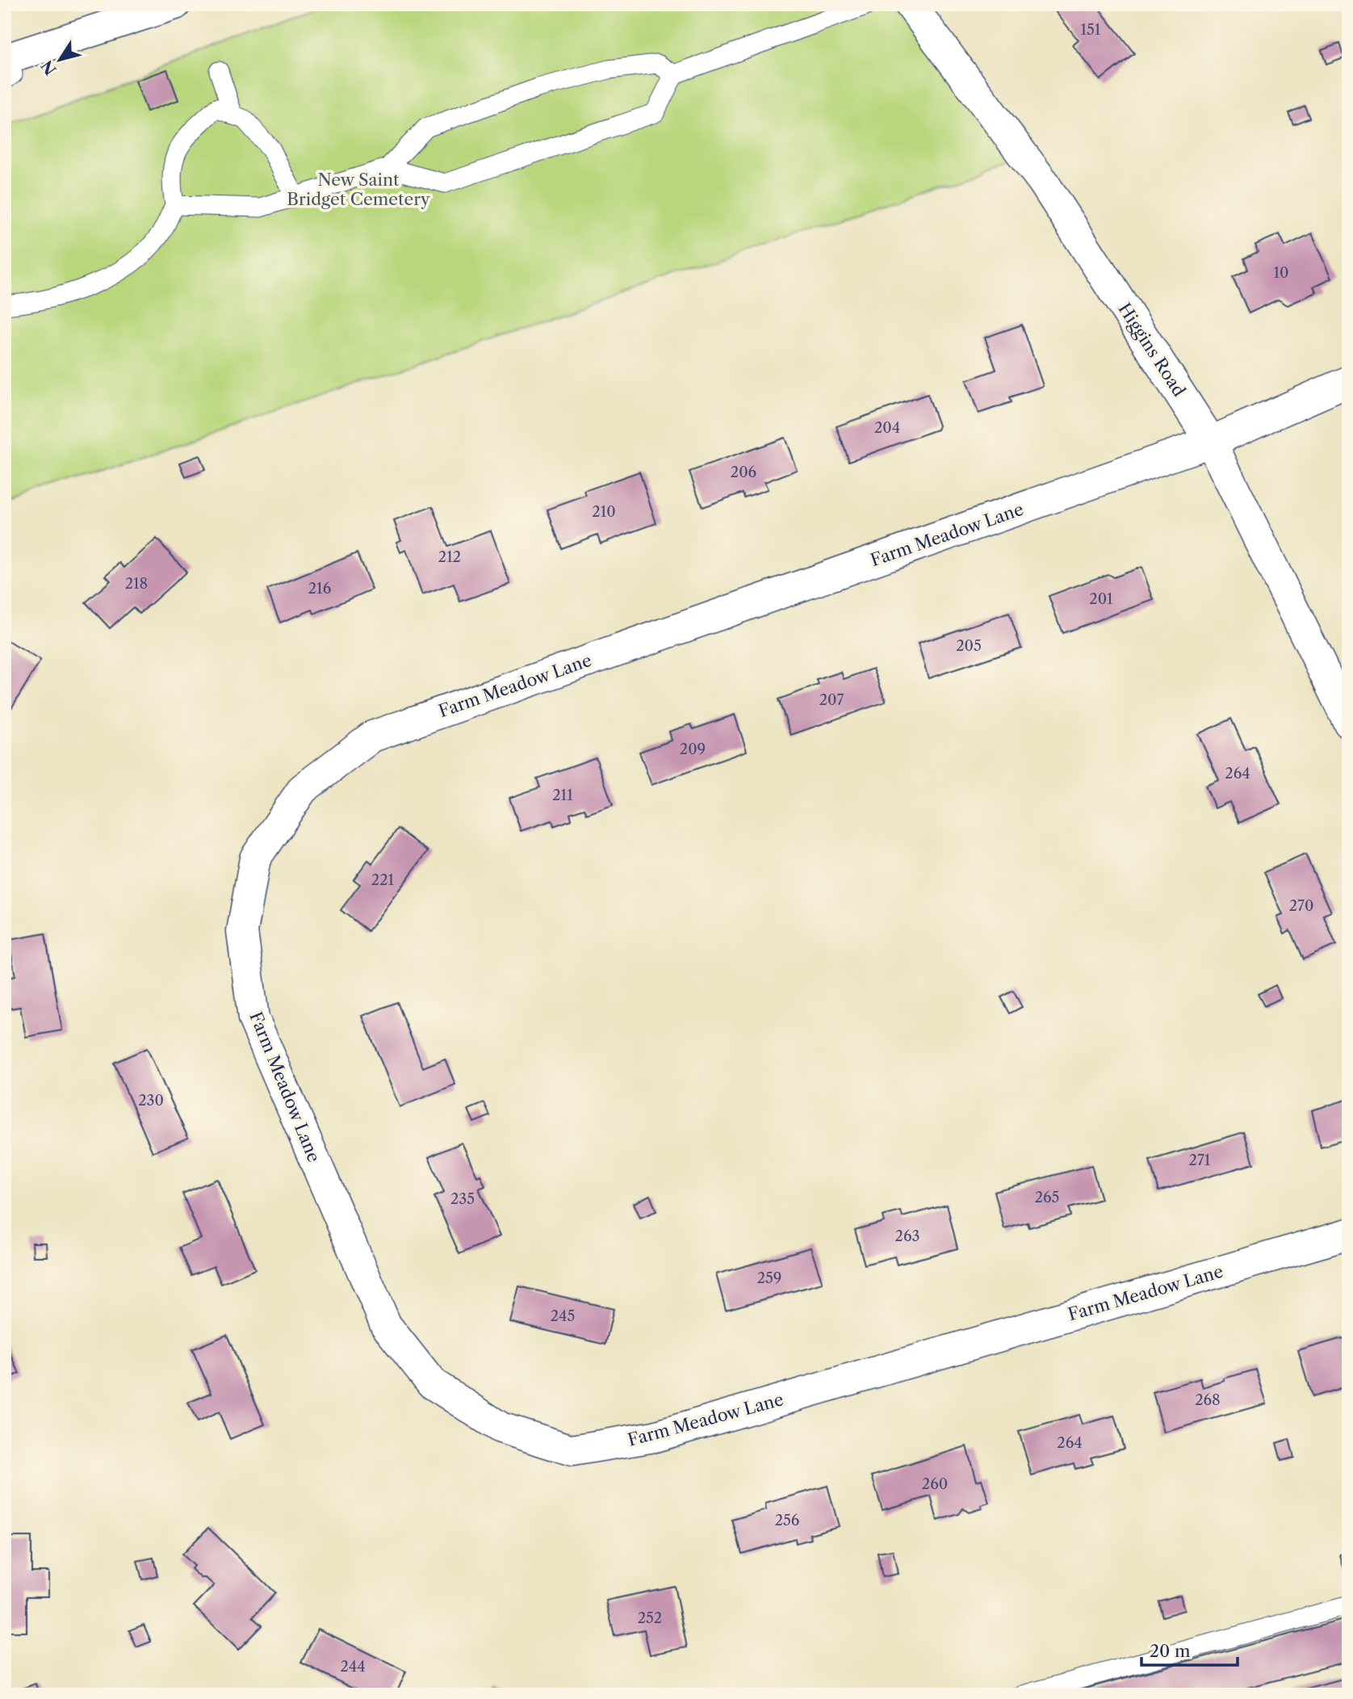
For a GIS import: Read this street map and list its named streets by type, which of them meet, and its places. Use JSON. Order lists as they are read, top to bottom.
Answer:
{
  "streets": {
    "street": ["Higgins Road", "Farm Meadow Lane"]
  },
  "crossings": [
    ["Higgins Road", "Farm Meadow Lane"]
  ],
  "parks": ["New Saint Bridget Cemetery"],
  "house_numbers": [
    "151",
    "10",
    "204",
    "206",
    "210",
    "212",
    "218",
    "216",
    "201",
    "205",
    "207",
    "209",
    "264",
    "211",
    "221",
    "270",
    "230",
    "271",
    "265",
    "235",
    "263",
    "259",
    "245",
    "268",
    "264",
    "260",
    "256",
    "252",
    "244"
  ],
  "scale_bar": "20 m",
  "north": "bottom left"
}
